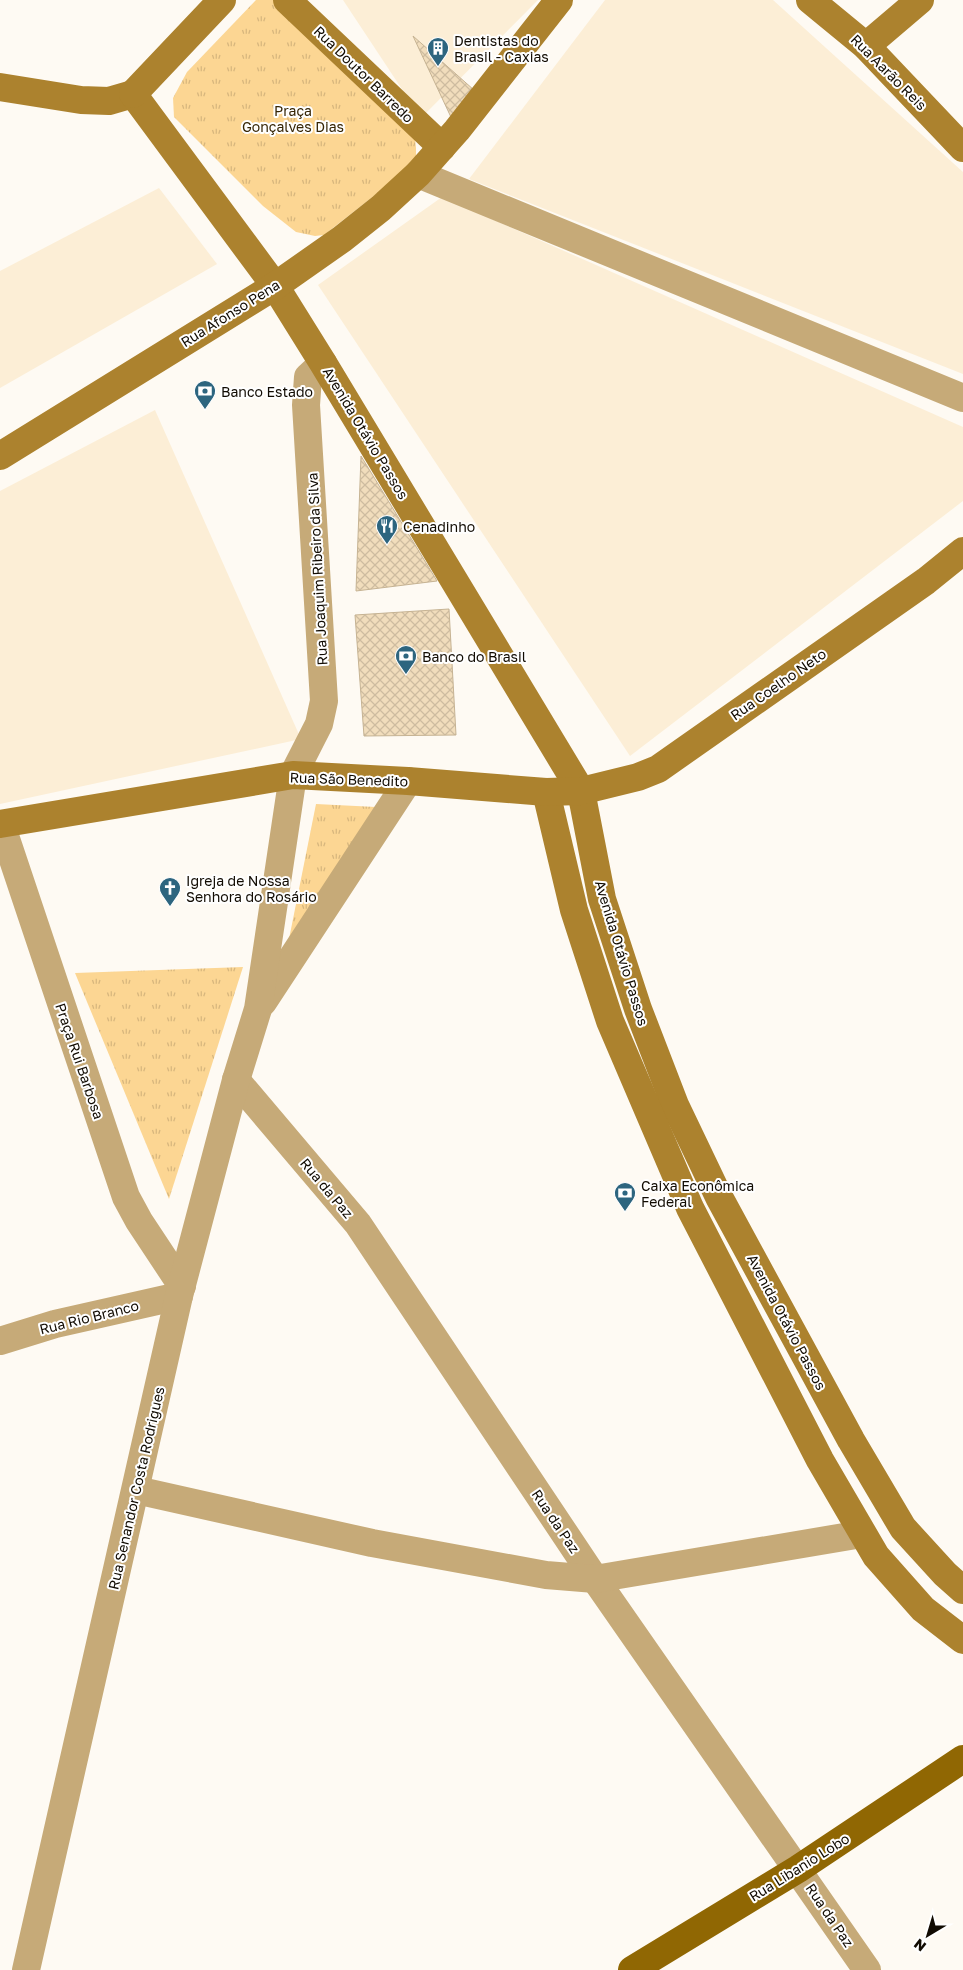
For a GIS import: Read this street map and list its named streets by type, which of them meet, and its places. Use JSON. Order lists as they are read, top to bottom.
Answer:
{
  "streets": {
    "main road": [
      "Rua Aarão Reis",
      "Rua Doutor Barredo",
      "Rua Afonso Pena",
      "Avenida Otávio Passos",
      "Rua Coelho Neto",
      "Rua São Benedito",
      "Rua Libanio Lobo"
    ],
    "street": [
      "Rua Joaquim Ribeiro da Silva",
      "Praça Rui Barbosa",
      "Rua da Paz",
      "Rua Rio Branco",
      "Rua Senandor Costa Rodrigues"
    ]
  },
  "crossings": [
    ["Rua Doutor Barredo", "Rua Afonso Pena"],
    ["Rua Afonso Pena", "Avenida Otávio Passos"],
    ["Avenida Otávio Passos", "Rua Joaquim Ribeiro da Silva"],
    ["Avenida Otávio Passos", "Rua Coelho Neto"],
    ["Avenida Otávio Passos", "Rua São Benedito"],
    ["Rua Joaquim Ribeiro da Silva", "Rua São Benedito"],
    ["Rua Coelho Neto", "Rua São Benedito"],
    ["Rua São Benedito", "Praça Rui Barbosa"],
    ["Praça Rui Barbosa", "Rua Rio Branco"],
    ["Praça Rui Barbosa", "Rua Senandor Costa Rodrigues"],
    ["Rua da Paz", "Rua Senandor Costa Rodrigues"],
    ["Rua da Paz", "Rua Libanio Lobo"],
    ["Rua Rio Branco", "Rua Senandor Costa Rodrigues"]
  ],
  "parks": ["Praça Gonçalves Dias"],
  "places": {
    "building": ["Dentistas do Brasil - Caxias"],
    "bank": ["Banco Estado", "Banco do Brasil", "Caixa Econômica Federal"],
    "restaurant": ["Cenadinho"],
    "church": ["Igreja de Nossa Senhora do Rosário"]
  },
  "north": "bottom left"
}
